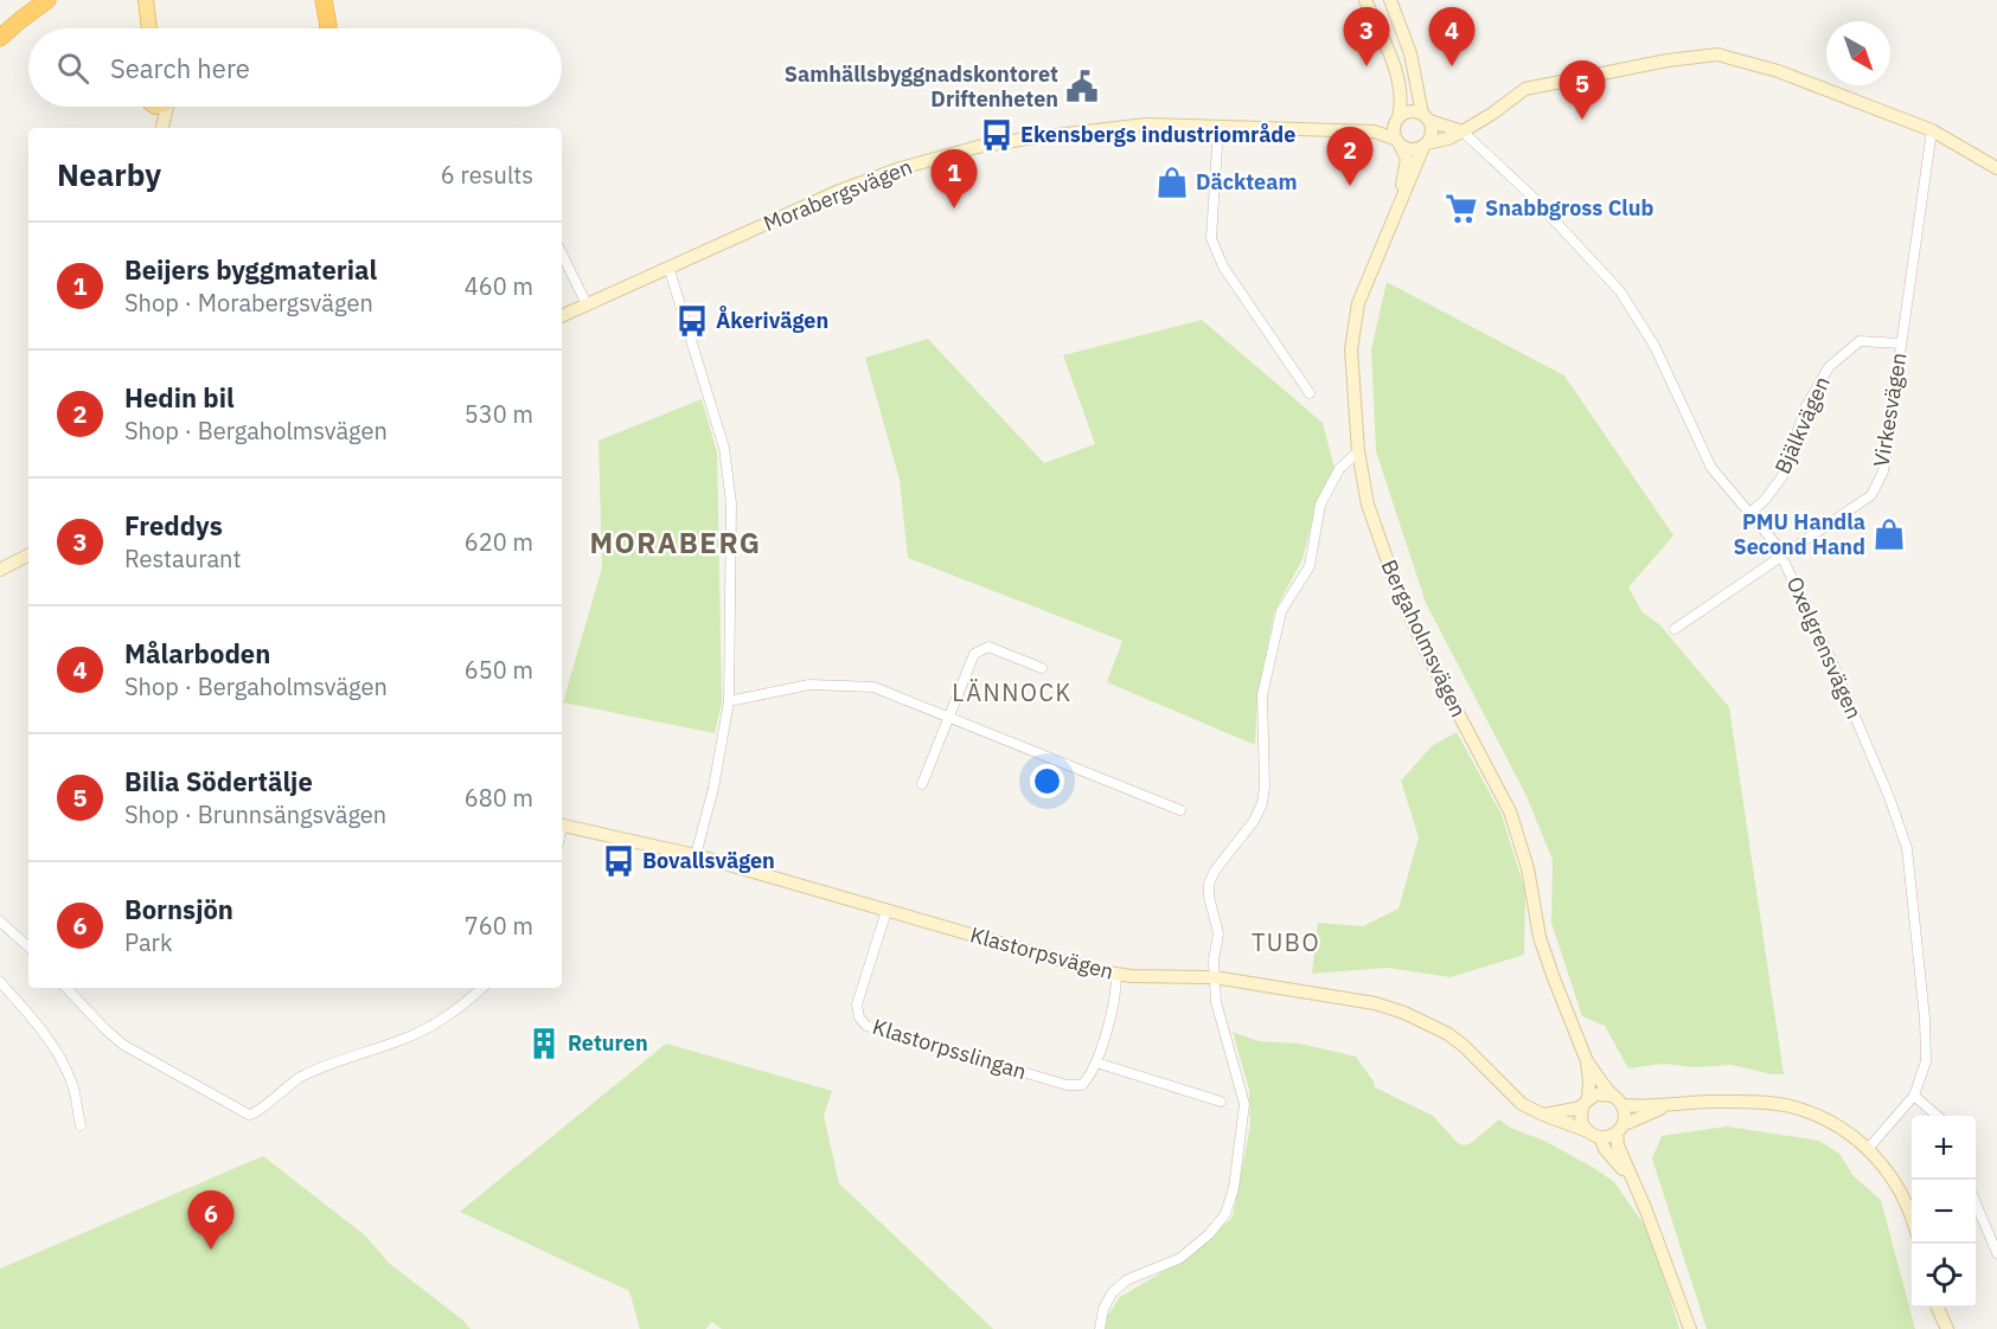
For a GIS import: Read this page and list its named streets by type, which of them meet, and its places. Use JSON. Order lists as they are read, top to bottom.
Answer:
{
  "streets": {
    "street": [
      "Morabergsvägen",
      "Virkesvägen",
      "Bjälkvägen",
      "Bergaholmsvägen",
      "Oxelgrensvägen",
      "Klastorpsvägen",
      "Klastorpsslingan"
    ]
  },
  "crossings": [
    ["Morabergsvägen", "Bergaholmsvägen"],
    ["Virkesvägen", "Bjälkvägen"],
    ["Virkesvägen", "Oxelgrensvägen"],
    ["Bjälkvägen", "Oxelgrensvägen"],
    ["Bergaholmsvägen", "Klastorpsvägen"],
    ["Klastorpsvägen", "Klastorpsslingan"]
  ],
  "districts": ["MORABERG", "LÄNNOCK", "TUBO"],
  "places": {
    "public building": ["Samhällsbyggnadskontoret Driftenheten"],
    "bus stop": ["Ekensbergs industriområde", "Åkerivägen", "Bovallsvägen"],
    "shop": ["Däckteam", "PMU Handla Second Hand"],
    "supermarket": ["Snabbgross Club"],
    "building": ["Returen"]
  },
  "north": "bottom right",
  "page": {
    "pins": [
      "3",
      "4",
      "5",
      "2",
      "1",
      "6"
    ],
    "search": "Search here",
    "heading": ["Nearby", "6 results"],
    "list": [
      {
        "mark": "1",
        "name": "Beijers byggmaterial",
        "note": "Shop · Morabergsvägen",
        "value": "460 m"
      },
      {
        "mark": "2",
        "name": "Hedin bil",
        "note": "Shop · Bergaholmsvägen",
        "value": "530 m"
      },
      {
        "mark": "3",
        "name": "Freddys",
        "note": "Restaurant",
        "value": "620 m"
      },
      {
        "mark": "4",
        "name": "Målarboden",
        "note": "Shop · Bergaholmsvägen",
        "value": "650 m"
      },
      {
        "mark": "5",
        "name": "Bilia Södertälje",
        "note": "Shop · Brunnsängsvägen",
        "value": "680 m"
      },
      {
        "mark": "6",
        "name": "Bornsjön",
        "note": "Park",
        "value": "760 m"
      }
    ],
    "map_buttons": ["+", "−"]
  }
}
